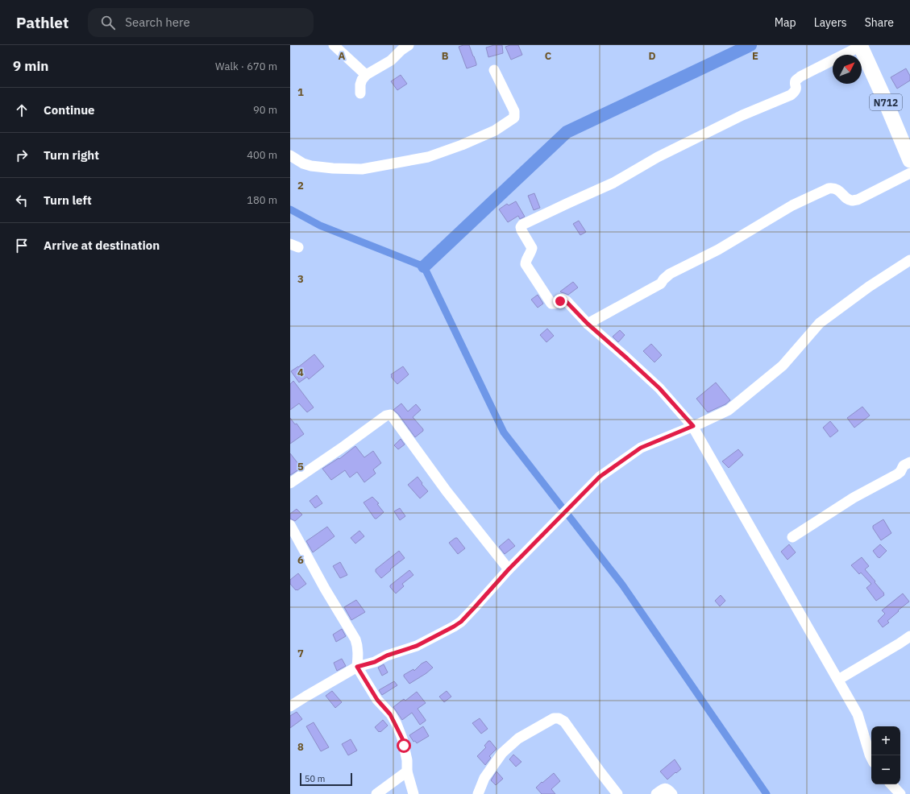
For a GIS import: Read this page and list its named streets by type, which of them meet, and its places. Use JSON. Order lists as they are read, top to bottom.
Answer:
{
  "streets": {
    "highway": ["N712"]
  },
  "scale_bar": "50 m",
  "north": "top right",
  "page": {
    "header": "Pathlet",
    "search": "Search here",
    "nav": ["Map", "Layers", "Share"],
    "heading": ["9 min", "Walk · 670 m"],
    "list": [
      ["Continue", "90 m"],
      ["Turn right", "400 m"],
      ["Turn left", "180 m"],
      "Arrive at destination"
    ],
    "map_buttons": ["+", "−"],
    "scale": "50 m"
  },
  "grid": {
    "columns": [
      "A",
      "B",
      "C",
      "D",
      "E"
    ],
    "rows": [
      "1",
      "2",
      "3",
      "4",
      "5",
      "6",
      "7",
      "8"
    ]
  }
}
